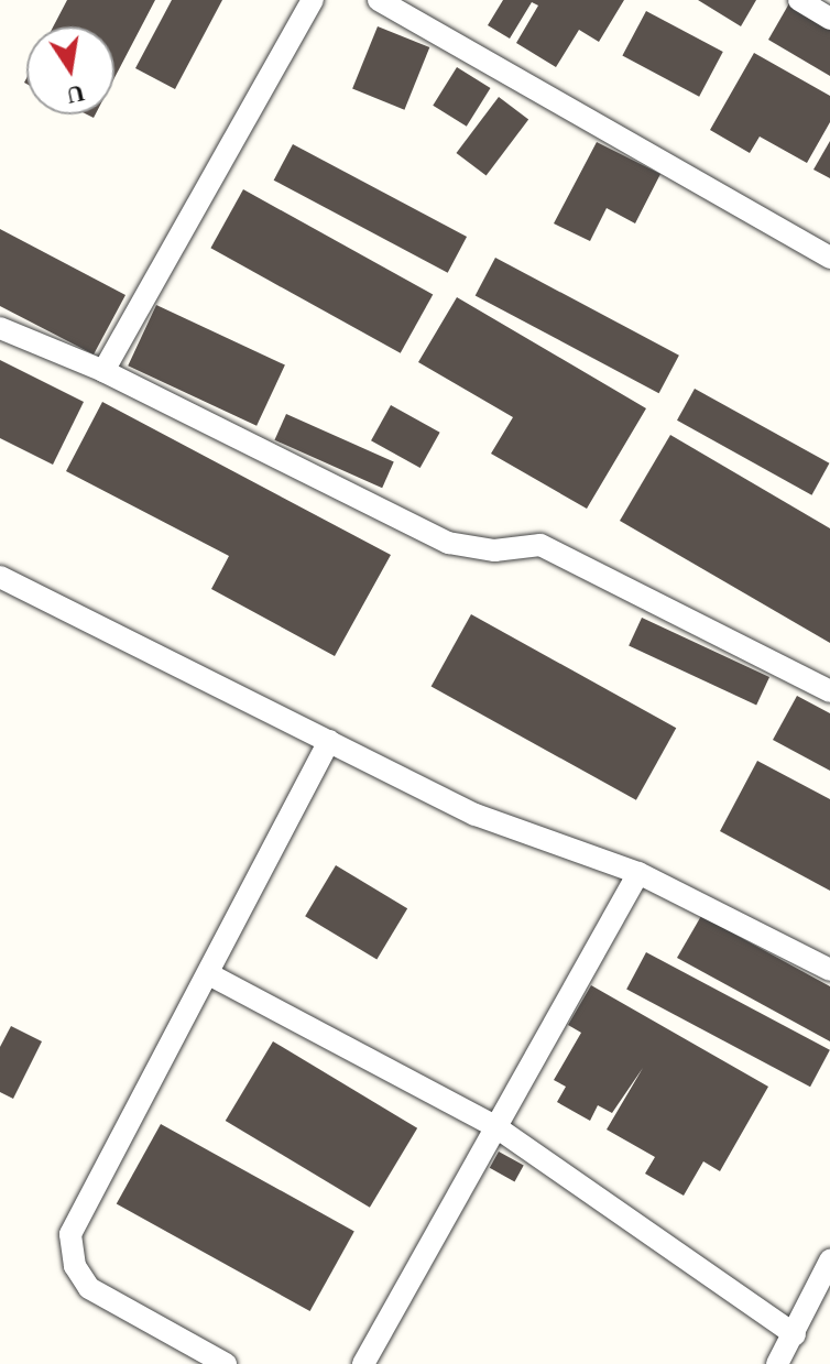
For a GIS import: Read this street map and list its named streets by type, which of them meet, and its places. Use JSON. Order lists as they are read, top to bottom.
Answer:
{
  "north": "bottom"
}
